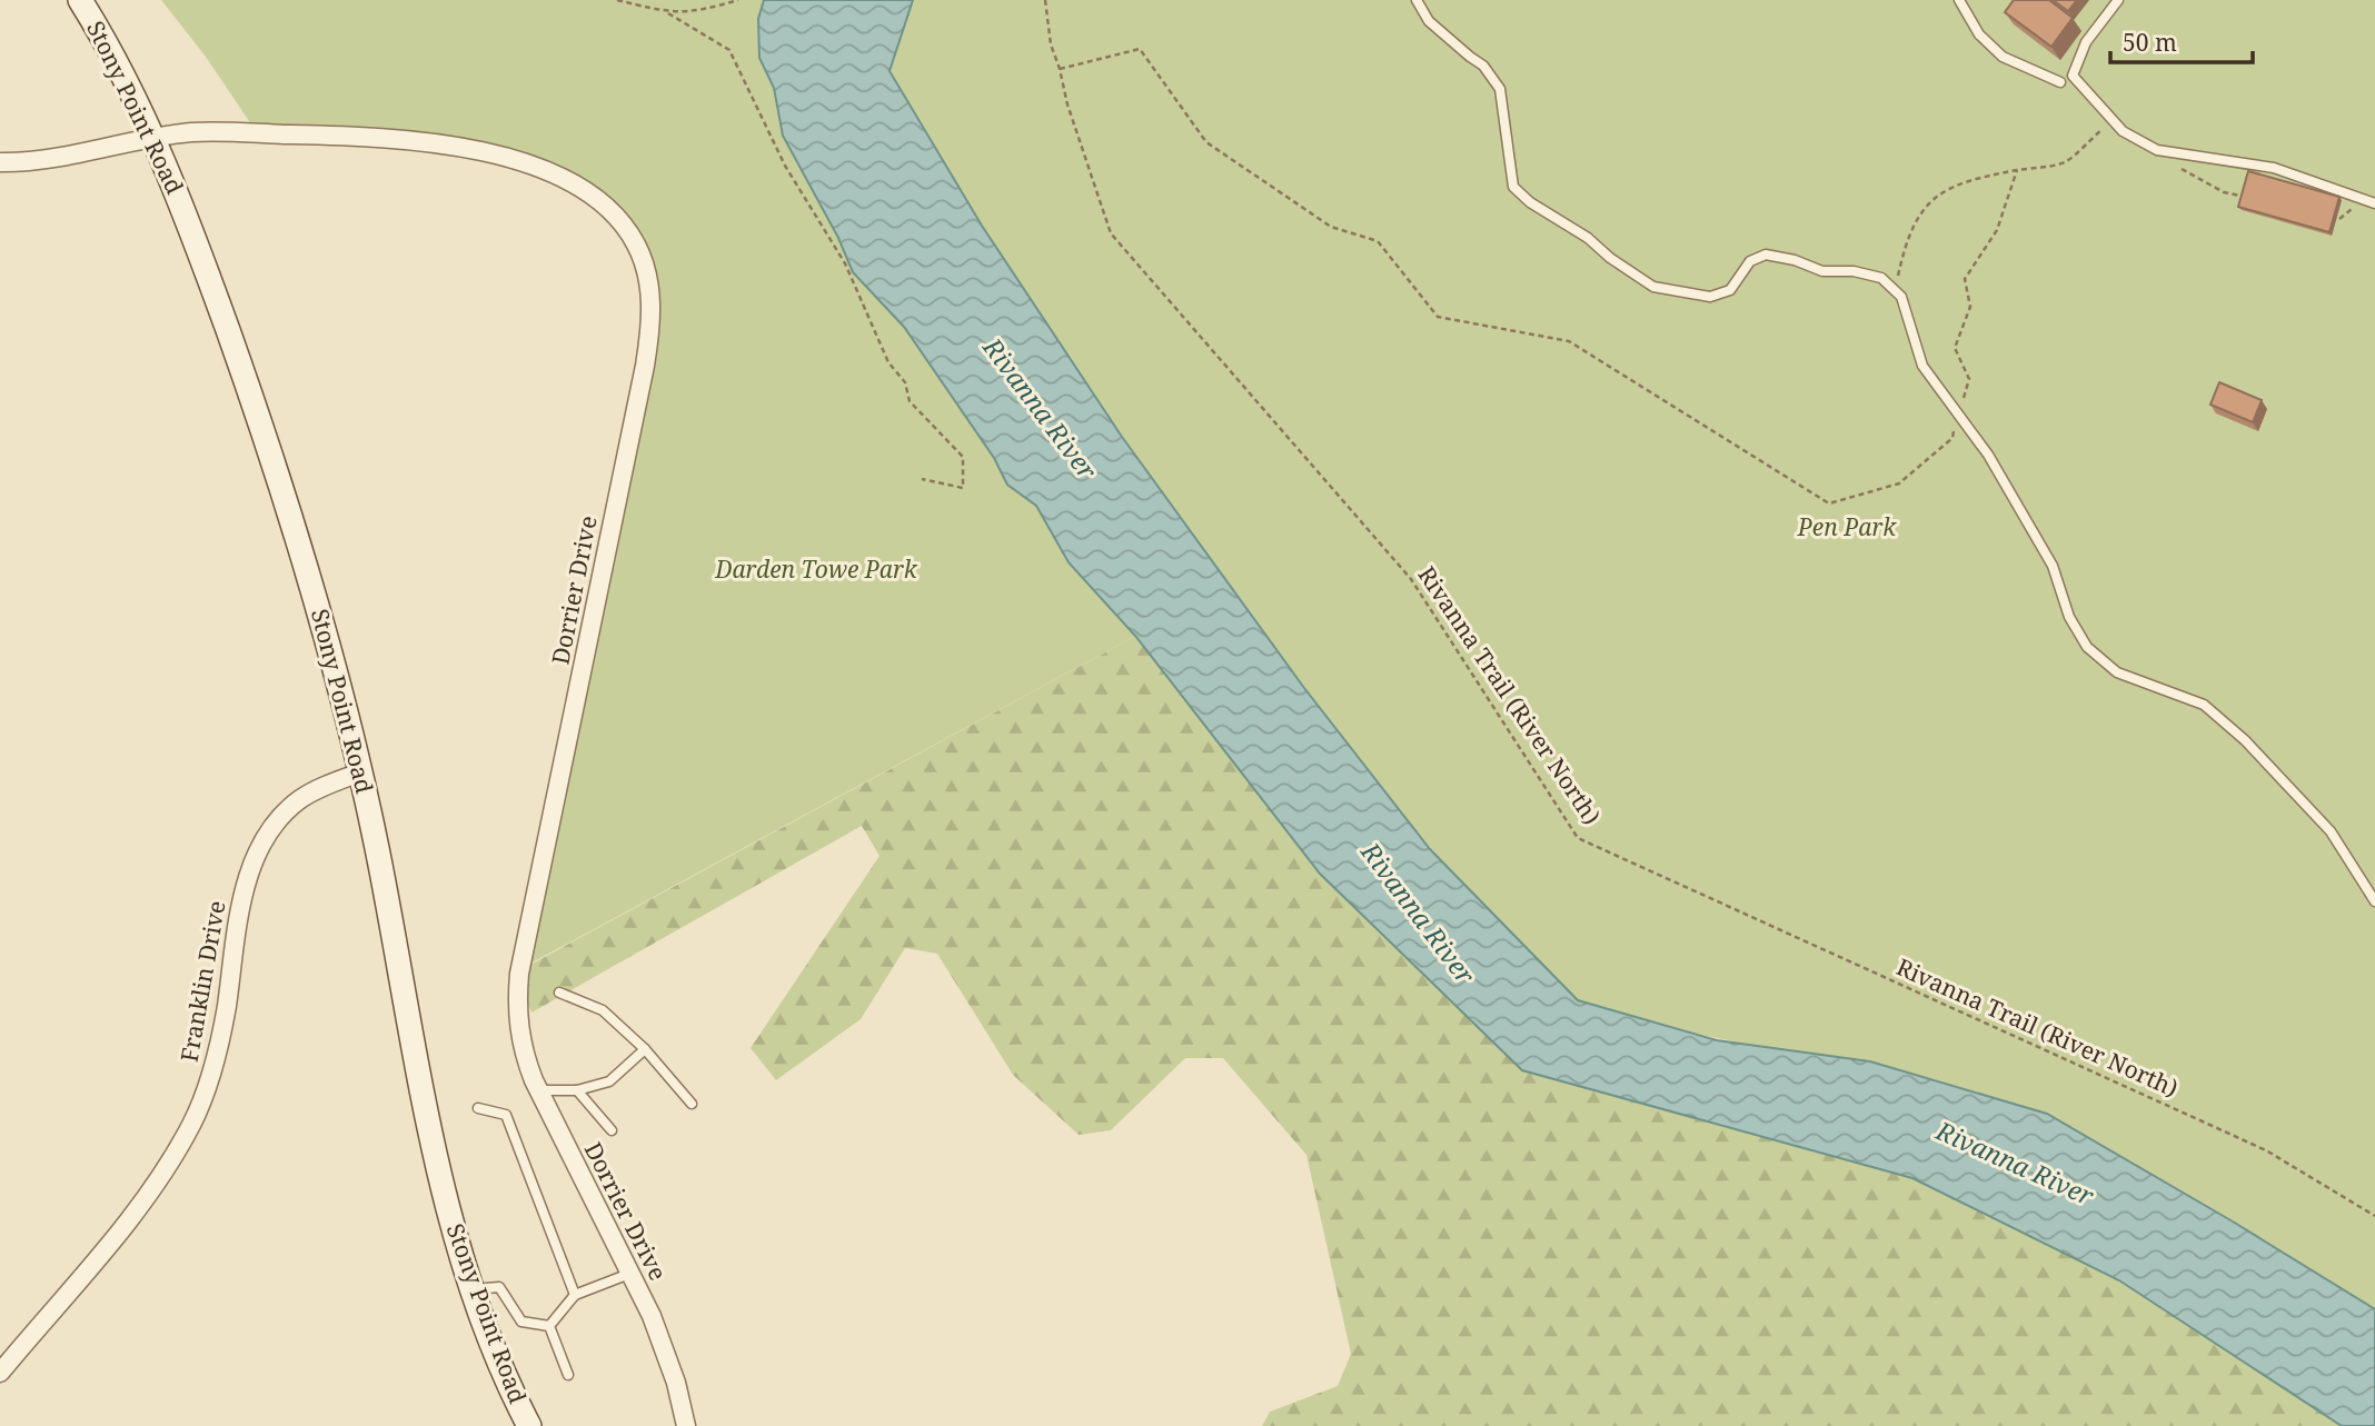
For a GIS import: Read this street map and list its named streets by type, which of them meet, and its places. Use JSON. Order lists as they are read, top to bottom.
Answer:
{
  "streets": {
    "main road": ["Stony Point Road"],
    "street": ["Dorrier Drive", "Franklin Drive"],
    "path": ["Rivanna Trail (River North)"]
  },
  "crossings": [
    ["Stony Point Road", "Dorrier Drive"],
    ["Stony Point Road", "Franklin Drive"]
  ],
  "water": ["Rivanna River"],
  "parks": ["Pen Park", "Darden Towe Park"],
  "scale_bar": "50 m"
}
